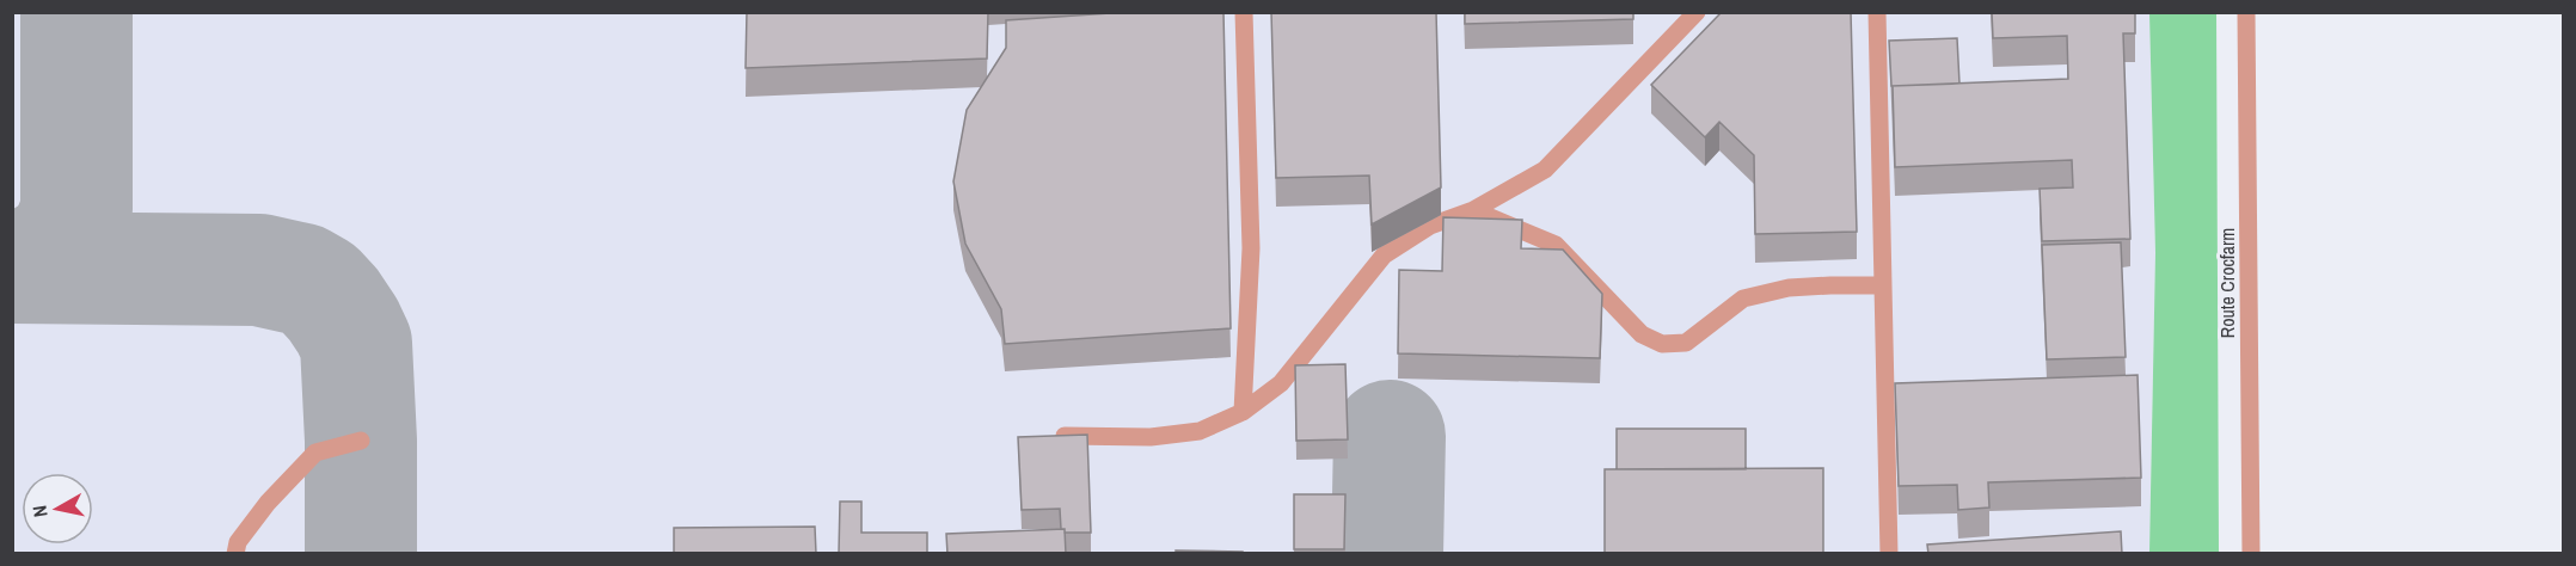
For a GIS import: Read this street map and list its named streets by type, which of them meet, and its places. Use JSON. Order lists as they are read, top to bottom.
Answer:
{
  "streets": {
    "street": ["Route Crocfarm"]
  },
  "north": "left"
}
